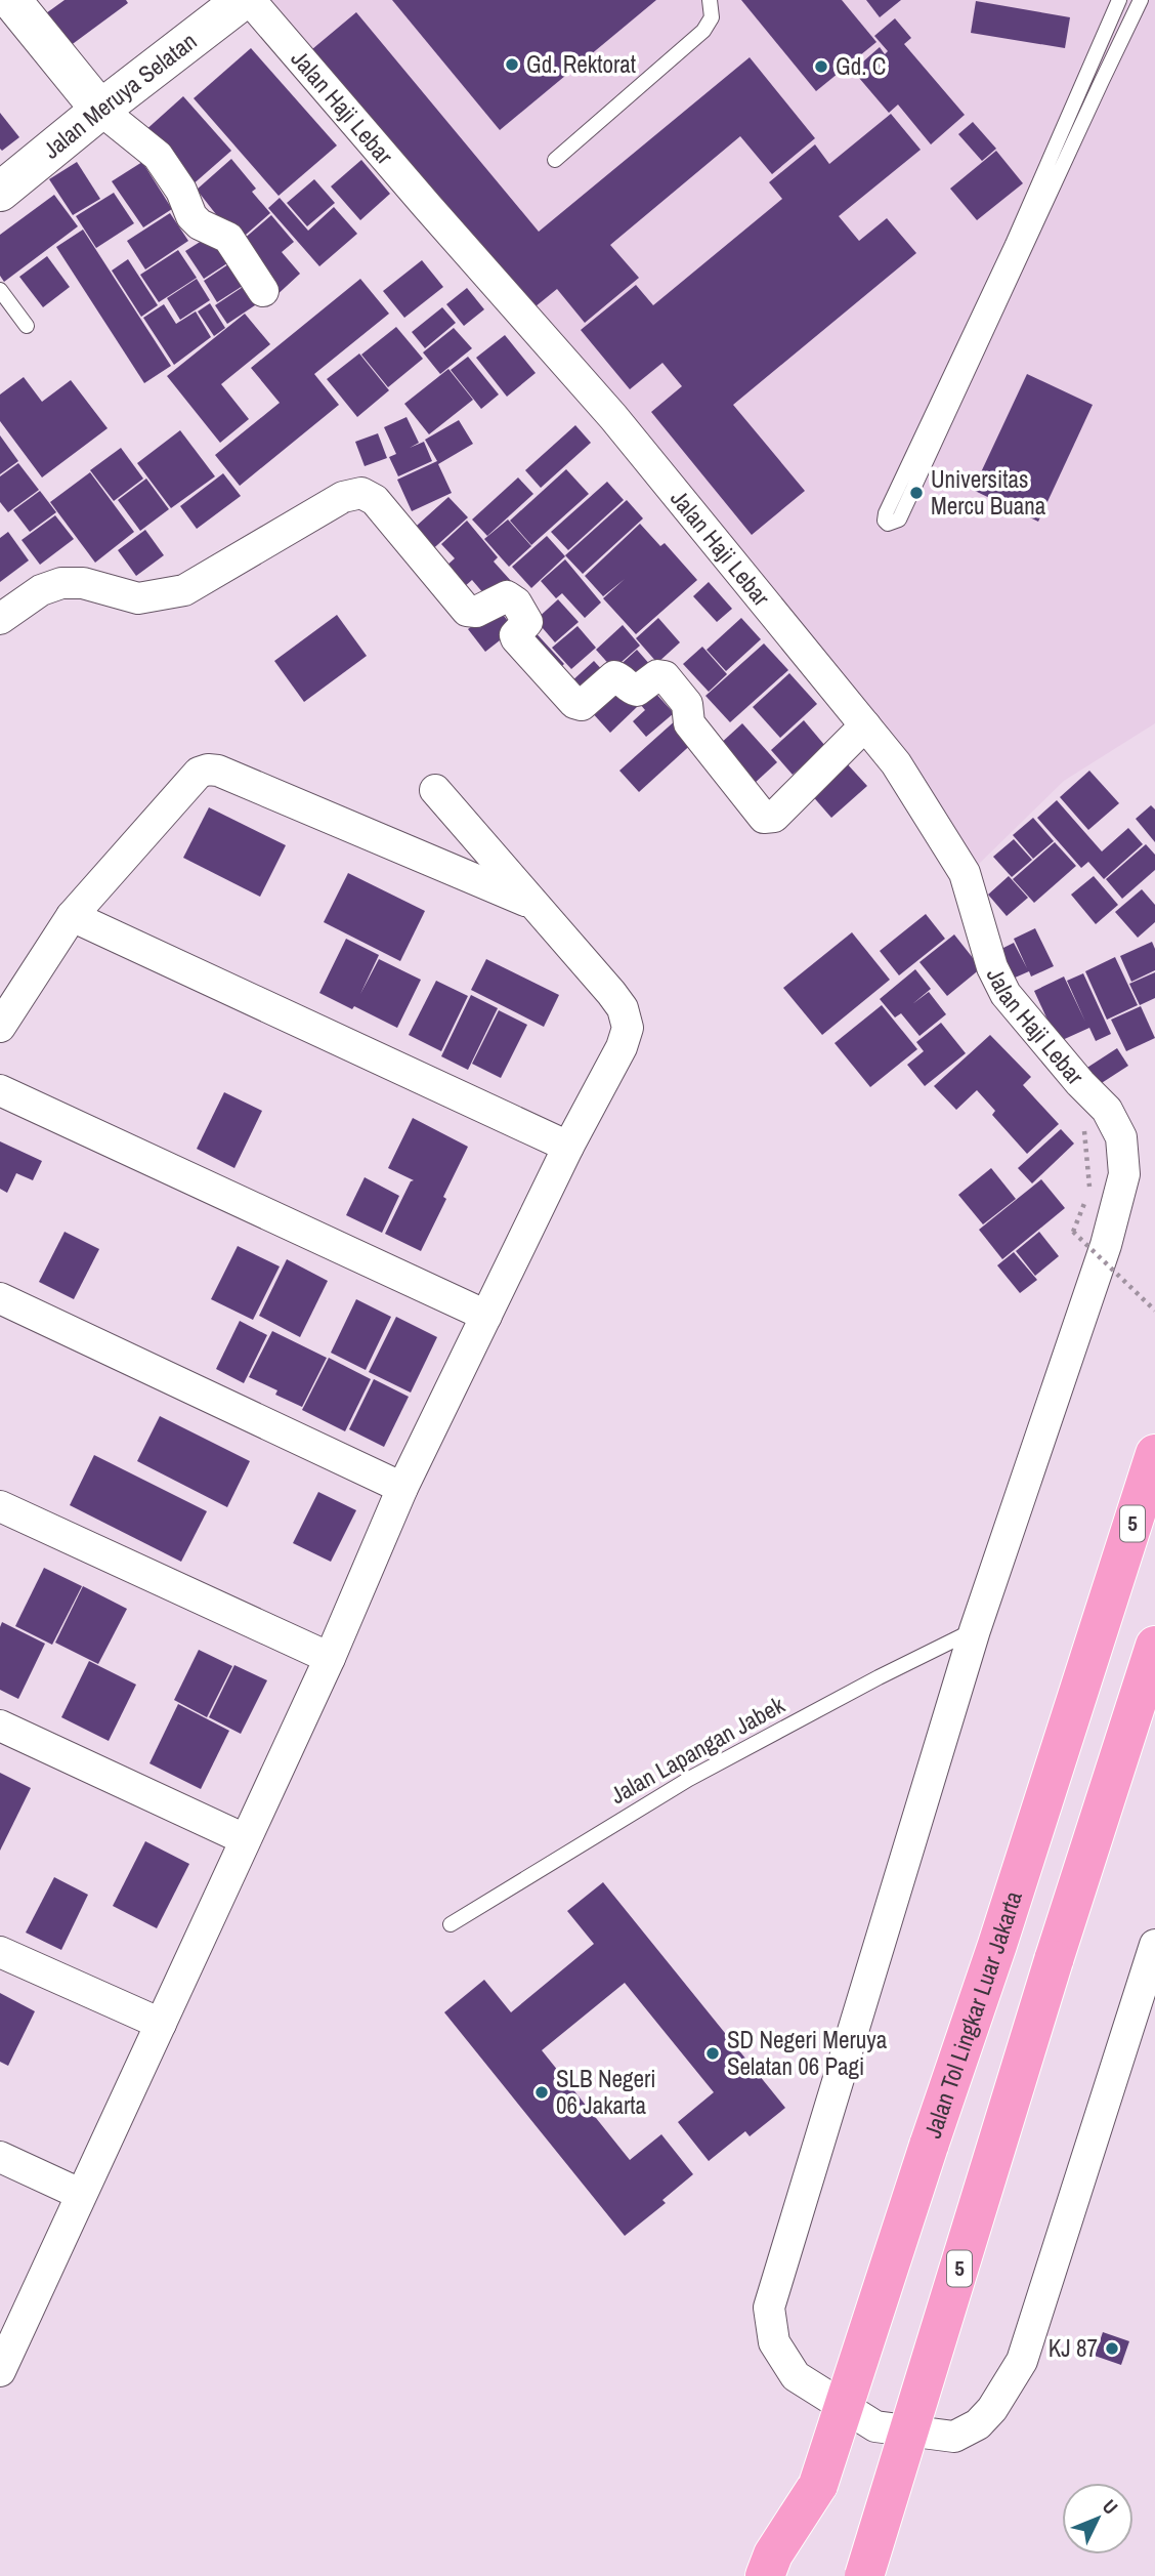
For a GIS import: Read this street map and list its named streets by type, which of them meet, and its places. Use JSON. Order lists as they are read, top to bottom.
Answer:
{
  "streets": {
    "highway": ["5", "Jalan Tol Lingkar Luar Jakarta"],
    "main road": ["Jalan Meruya Selatan"],
    "street": ["Jalan Haji Lebar"],
    "lane": ["Jalan Lapangan Jabek"]
  },
  "crossings": [
    ["Jalan Haji Lebar", "Jalan Lapangan Jabek"]
  ],
  "places": [
    "Gd. Rektorat",
    "Gd. C",
    "Universitas Mercu Buana",
    "SD Negeri Meruya Selatan 06 Pagi",
    "SLB Negeri 06 Jakarta",
    "KJ 87"
  ],
  "north": "top right"
}
